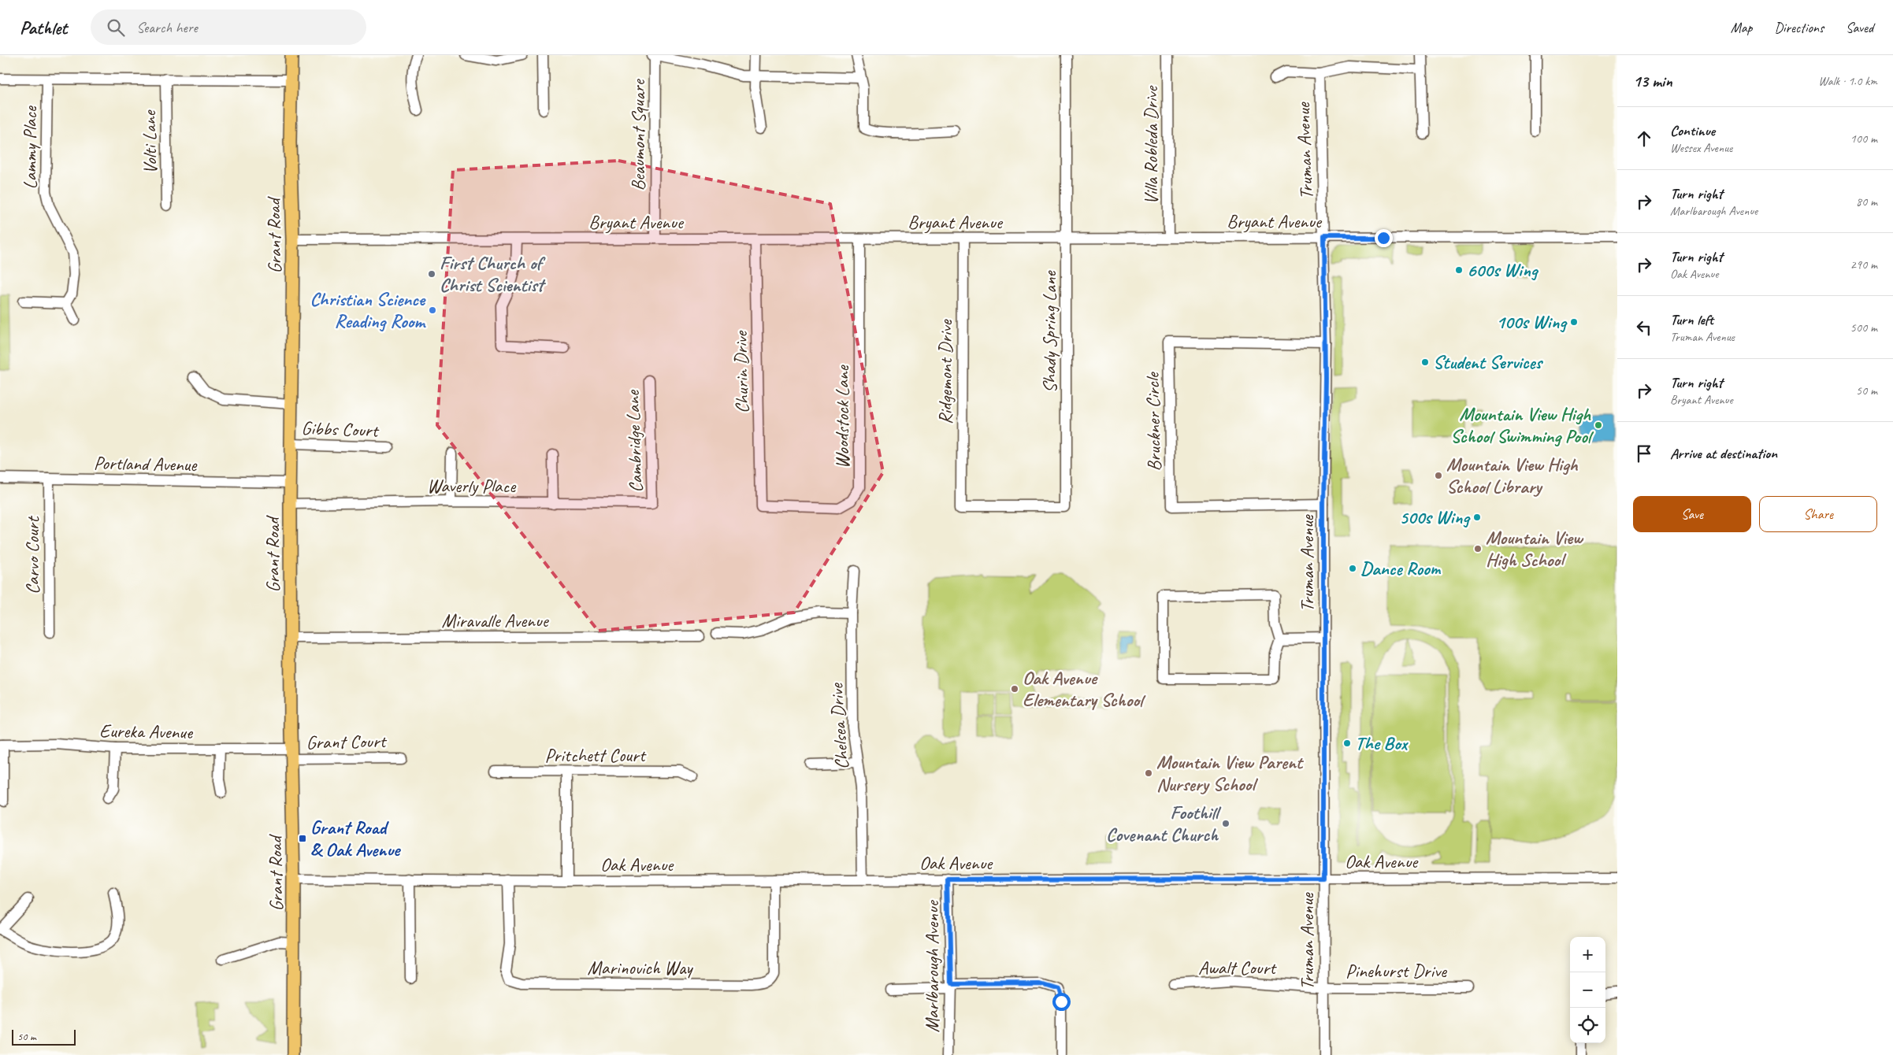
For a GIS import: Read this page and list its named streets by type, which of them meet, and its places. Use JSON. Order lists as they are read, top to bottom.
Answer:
{
  "streets": {
    "main road": ["Grant Road"],
    "street": [
      "Beaumont Square",
      "Volti Lane",
      "Villa Robleda Drive",
      "Lammy Place",
      "Truman Avenue",
      "Bryant Avenue",
      "Shady Spring Lane",
      "Churin Drive",
      "Ridgemont Drive",
      "Woodstock Lane",
      "Bruckner Circle",
      "Gibbs Court",
      "Cambridge Lane",
      "Portland Avenue",
      "Waverly Place",
      "Carvo Court",
      "Miravalle Avenue",
      "Chelsea Drive",
      "Eureka Avenue",
      "Grant Court",
      "Pritchett Court",
      "Oak Avenue",
      "Marlbarough Avenue",
      "Marinovich Way",
      "Awalt Court",
      "Pinehurst Drive"
    ]
  },
  "crossings": [
    ["Beaumont Square", "Bryant Avenue"],
    ["Villa Robleda Drive", "Bryant Avenue"],
    ["Truman Avenue", "Bryant Avenue"],
    ["Truman Avenue", "Bruckner Circle"],
    ["Truman Avenue", "Oak Avenue"],
    ["Truman Avenue", "Awalt Court"],
    ["Truman Avenue", "Pinehurst Drive"],
    ["Bryant Avenue", "Grant Road"],
    ["Bryant Avenue", "Shady Spring Lane"],
    ["Bryant Avenue", "Churin Drive"],
    ["Bryant Avenue", "Ridgemont Drive"],
    ["Bryant Avenue", "Woodstock Lane"],
    ["Grant Road", "Gibbs Court"],
    ["Grant Road", "Portland Avenue"],
    ["Grant Road", "Waverly Place"],
    ["Grant Road", "Miravalle Avenue"],
    ["Grant Road", "Eureka Avenue"],
    ["Grant Road", "Grant Court"],
    ["Grant Road", "Oak Avenue"],
    ["Shady Spring Lane", "Ridgemont Drive"],
    ["Churin Drive", "Woodstock Lane"],
    ["Cambridge Lane", "Waverly Place"],
    ["Portland Avenue", "Carvo Court"],
    ["Chelsea Drive", "Oak Avenue"],
    ["Eureka Avenue", "Grant Court"],
    ["Oak Avenue", "Marlbarough Avenue"],
    ["Oak Avenue", "Marinovich Way"],
    ["Awalt Court", "Pinehurst Drive"]
  ],
  "places": {
    "other": [
      "600s Wing",
      "First Church of Christ Scientist",
      "Christian Science Reading Room",
      "100s Wing",
      "Student Services",
      "Mountain View High School Swimming Pool",
      "Mountain View High School Library",
      "500s Wing",
      "Mountain View High School",
      "Dance Room",
      "Oak Avenue Elementary School",
      "The Box",
      "Mountain View Parent Nursery School",
      "Foothill Covenant Church"
    ],
    "transit": ["Grant Road & Oak Avenue"]
  },
  "scale_bar": "50 m",
  "page": {
    "header": "Pathlet",
    "search": "Search here",
    "nav": ["Map", "Directions", "Saved"],
    "heading": ["13 min", "Walk · 1.0 km"],
    "list": [
      ["Continue", "Wessex Avenue", "100 m"],
      ["Turn right", "Marlbarough Avenue", "80 m"],
      ["Turn right", "Oak Avenue", "290 m"],
      ["Turn left", "Truman Avenue", "500 m"],
      ["Turn right", "Bryant Avenue", "50 m"],
      "Arrive at destination"
    ],
    "buttons": ["Save", "Share"],
    "map_buttons": ["+", "−"],
    "scale": "50 m"
  }
}
